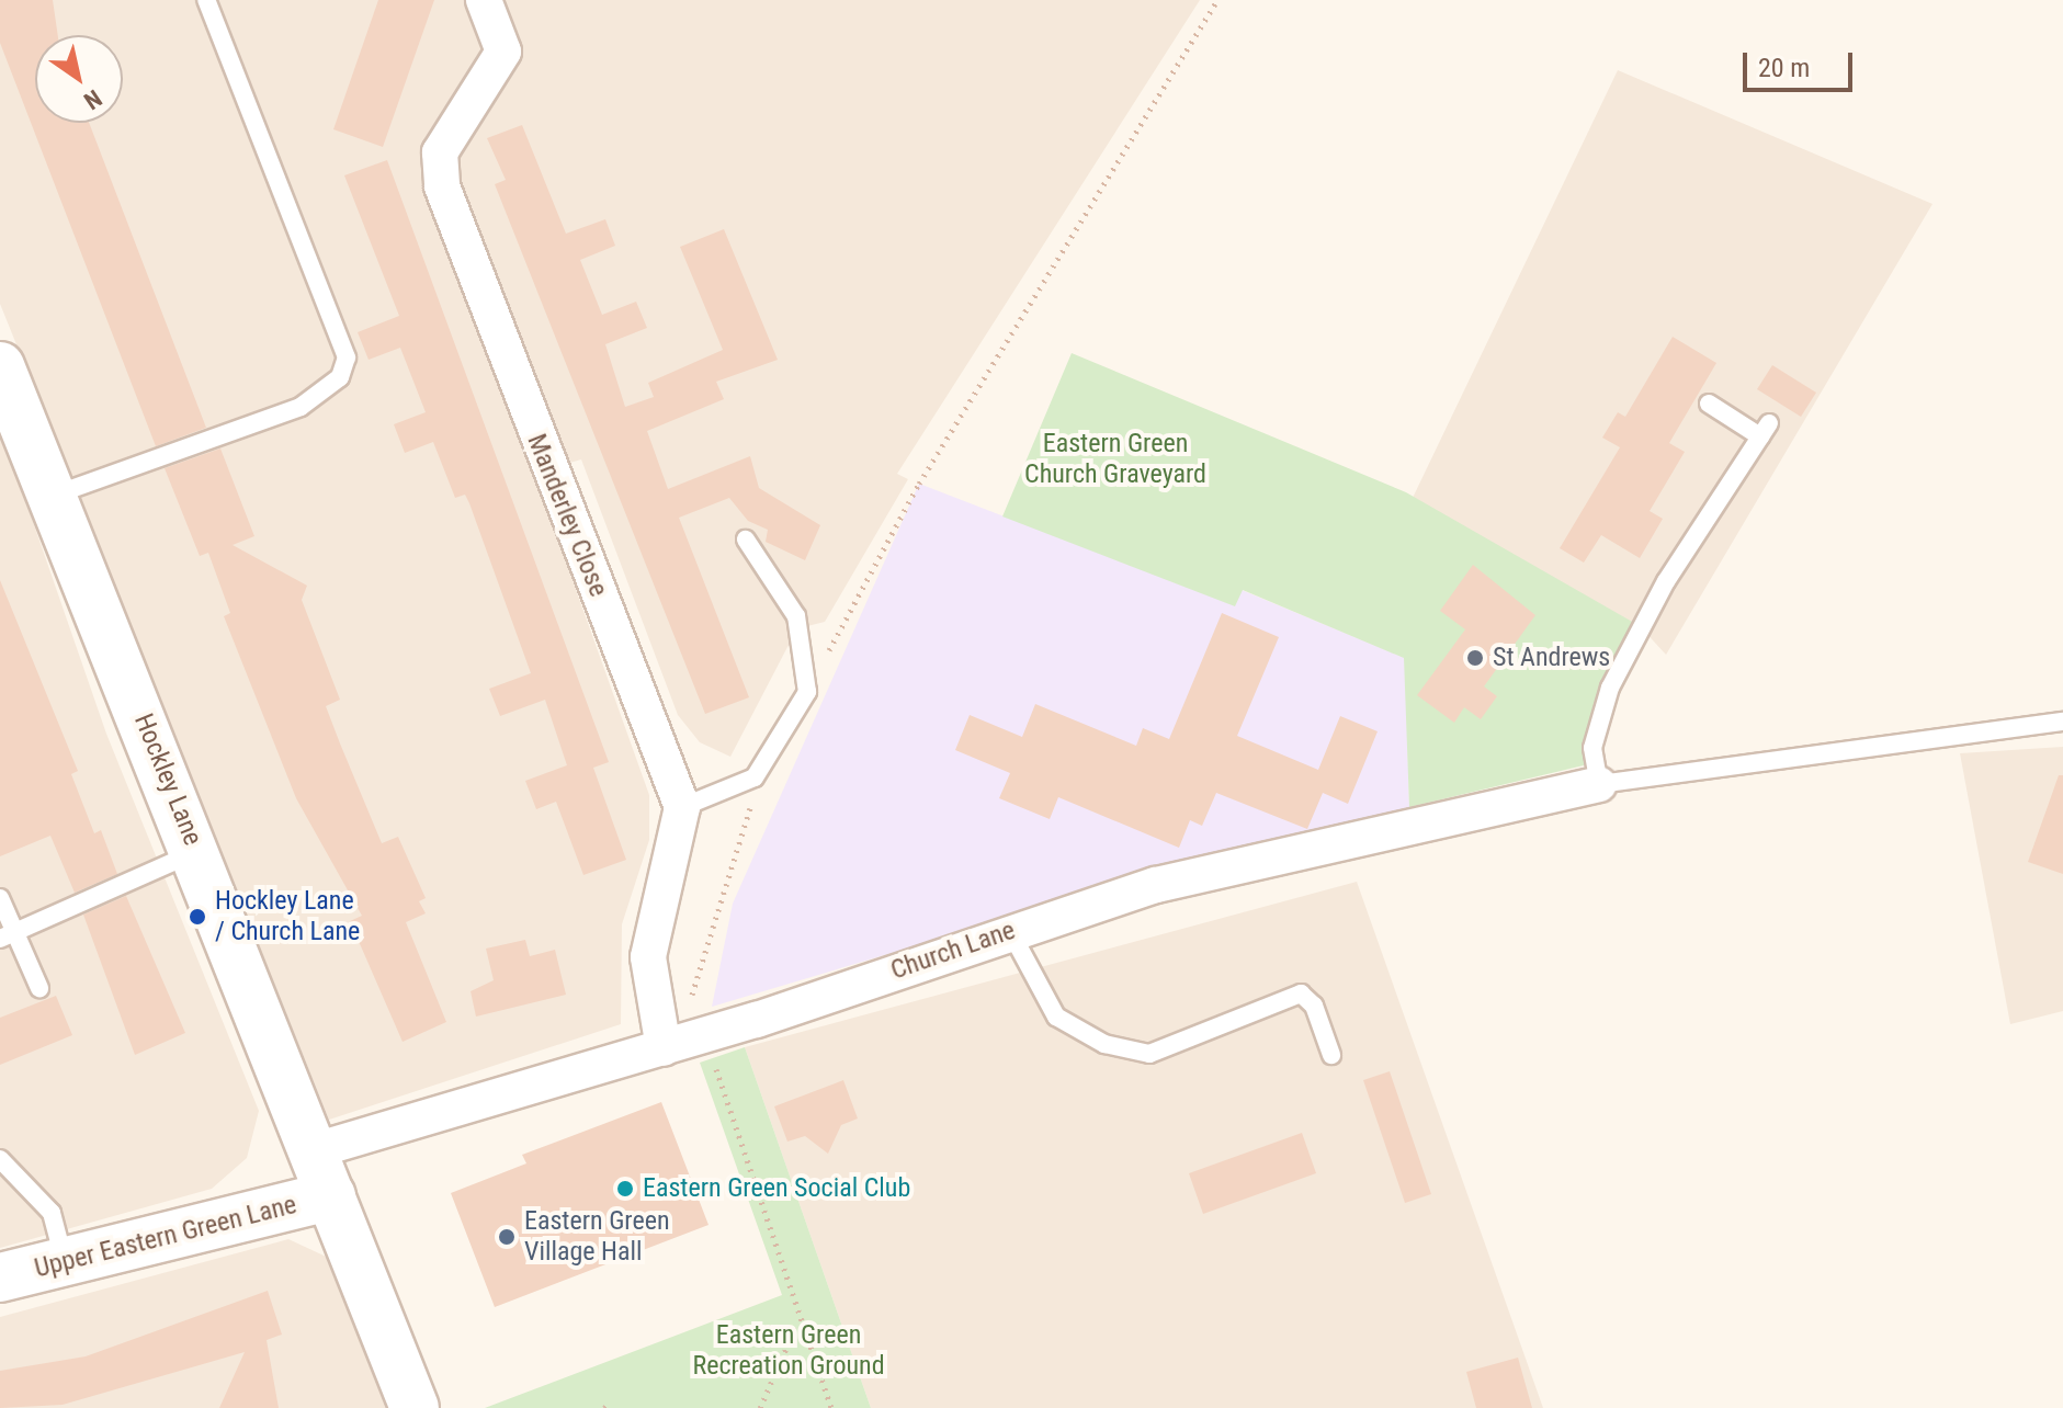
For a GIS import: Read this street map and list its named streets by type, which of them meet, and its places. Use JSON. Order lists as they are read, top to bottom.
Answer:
{
  "streets": {
    "street": [
      "Manderley Close",
      "Hockley Lane",
      "Church Lane",
      "Upper Eastern Green Lane"
    ]
  },
  "crossings": [
    ["Hockley Lane", "Church Lane"],
    ["Hockley Lane", "Upper Eastern Green Lane"]
  ],
  "parks": ["Eastern Green Church Graveyard", "Eastern Green Recreation Ground"],
  "places": [
    "St Andrews",
    "Hockley Lane / Church Lane",
    "Eastern Green Social Club",
    "Eastern Green Village Hall"
  ],
  "scale_bar": "20 m",
  "north": "bottom right"
}
